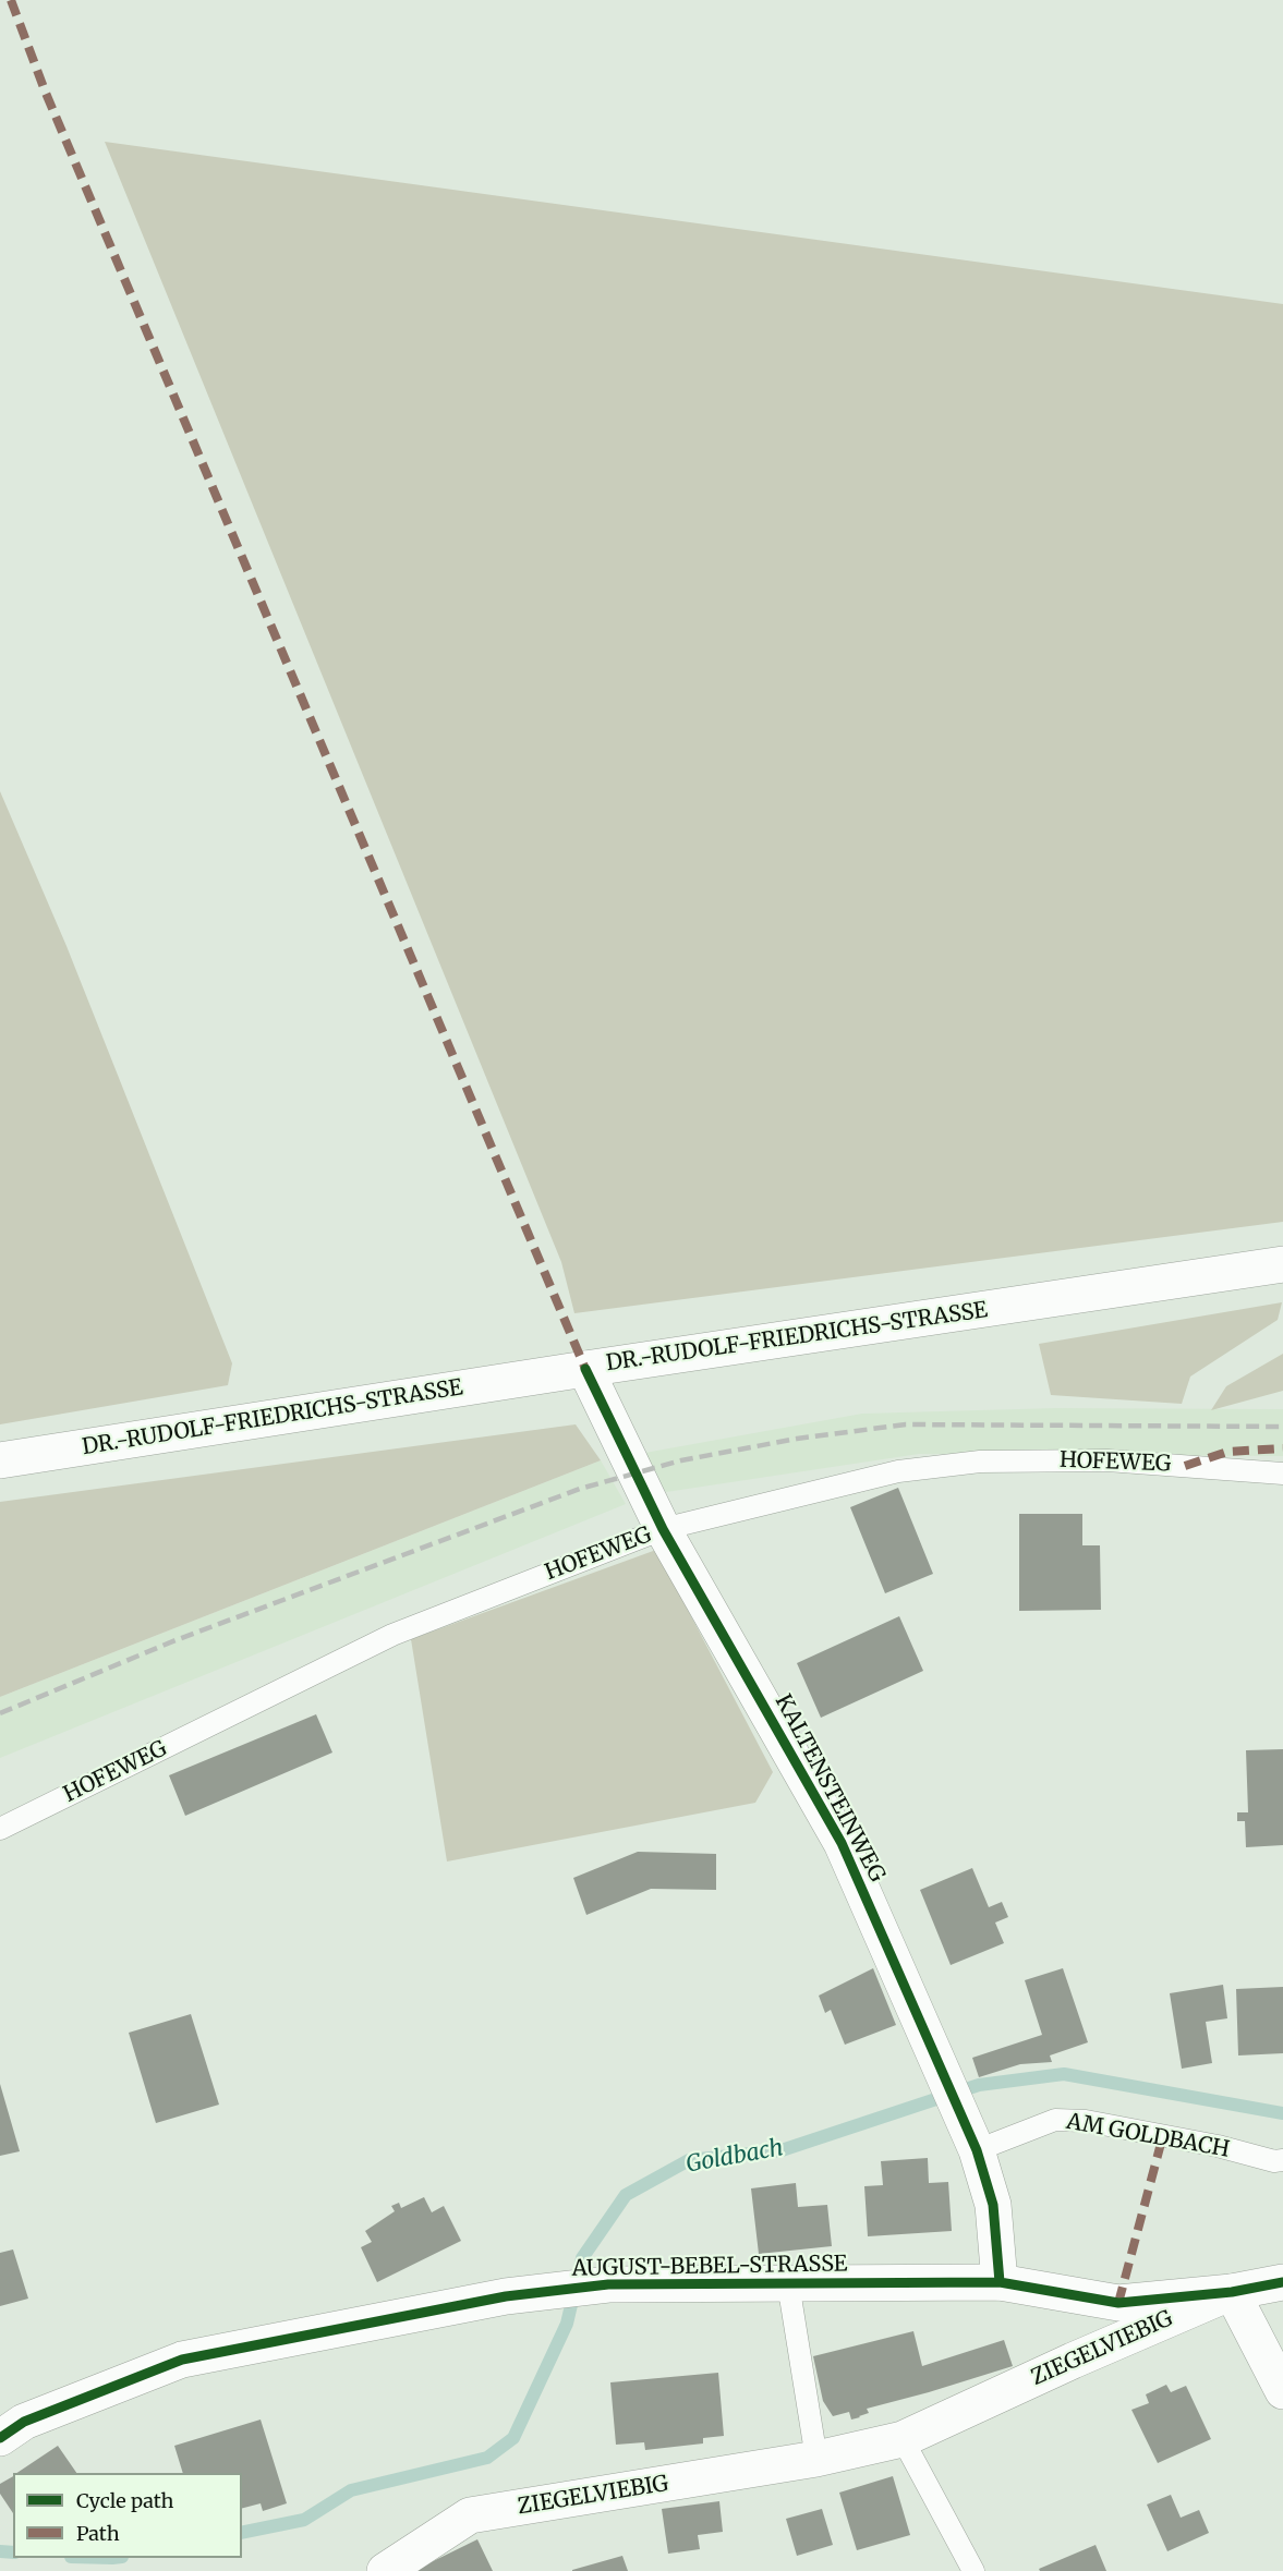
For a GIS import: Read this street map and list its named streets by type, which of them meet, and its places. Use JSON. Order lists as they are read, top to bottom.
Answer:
{
  "streets": {
    "street": [
      "DR.-RUDOLF-FRIEDRICHS-STRASSE",
      "KALTENSTEINWEG",
      "AUGUST-BEBEL-STRASSE",
      "ZIEGELVIEBIG"
    ],
    "lane": ["HOFEWEG", "AM GOLDBACH"]
  },
  "crossings": [
    ["DR.-RUDOLF-FRIEDRICHS-STRASSE", "KALTENSTEINWEG"],
    ["HOFEWEG", "KALTENSTEINWEG"],
    ["KALTENSTEINWEG", "AM GOLDBACH"],
    ["KALTENSTEINWEG", "AUGUST-BEBEL-STRASSE"],
    ["AUGUST-BEBEL-STRASSE", "ZIEGELVIEBIG"]
  ],
  "water": ["Goldbach"],
  "legend": ["Cycle path", "Path"]
}
